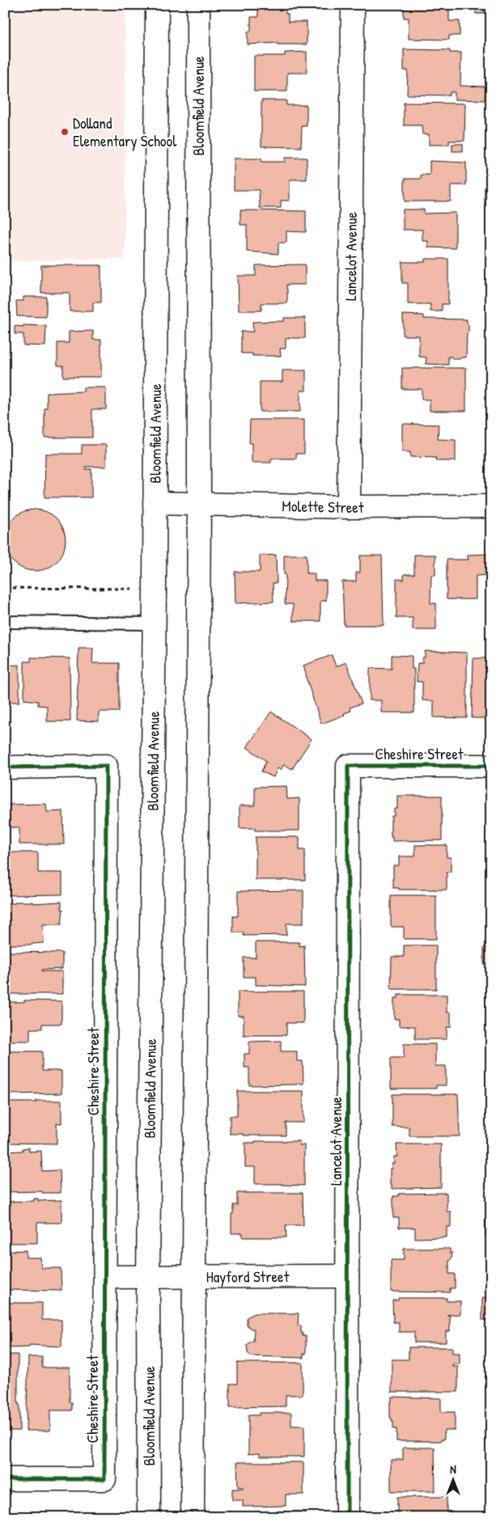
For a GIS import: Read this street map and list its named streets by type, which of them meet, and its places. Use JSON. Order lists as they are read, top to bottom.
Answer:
{
  "streets": {
    "main road": [
      "Bloomfield Avenue",
      "Lancelot Avenue",
      "Molette Street",
      "Cheshire Street",
      "Hayford Street"
    ]
  },
  "crossings": [
    ["Bloomfield Avenue", "Molette Street"],
    ["Bloomfield Avenue", "Hayford Street"],
    ["Lancelot Avenue", "Molette Street"],
    ["Lancelot Avenue", "Cheshire Street"],
    ["Lancelot Avenue", "Hayford Street"],
    ["Cheshire Street", "Hayford Street"]
  ],
  "places": ["Dolland Elementary School"],
  "north": "top"
}
